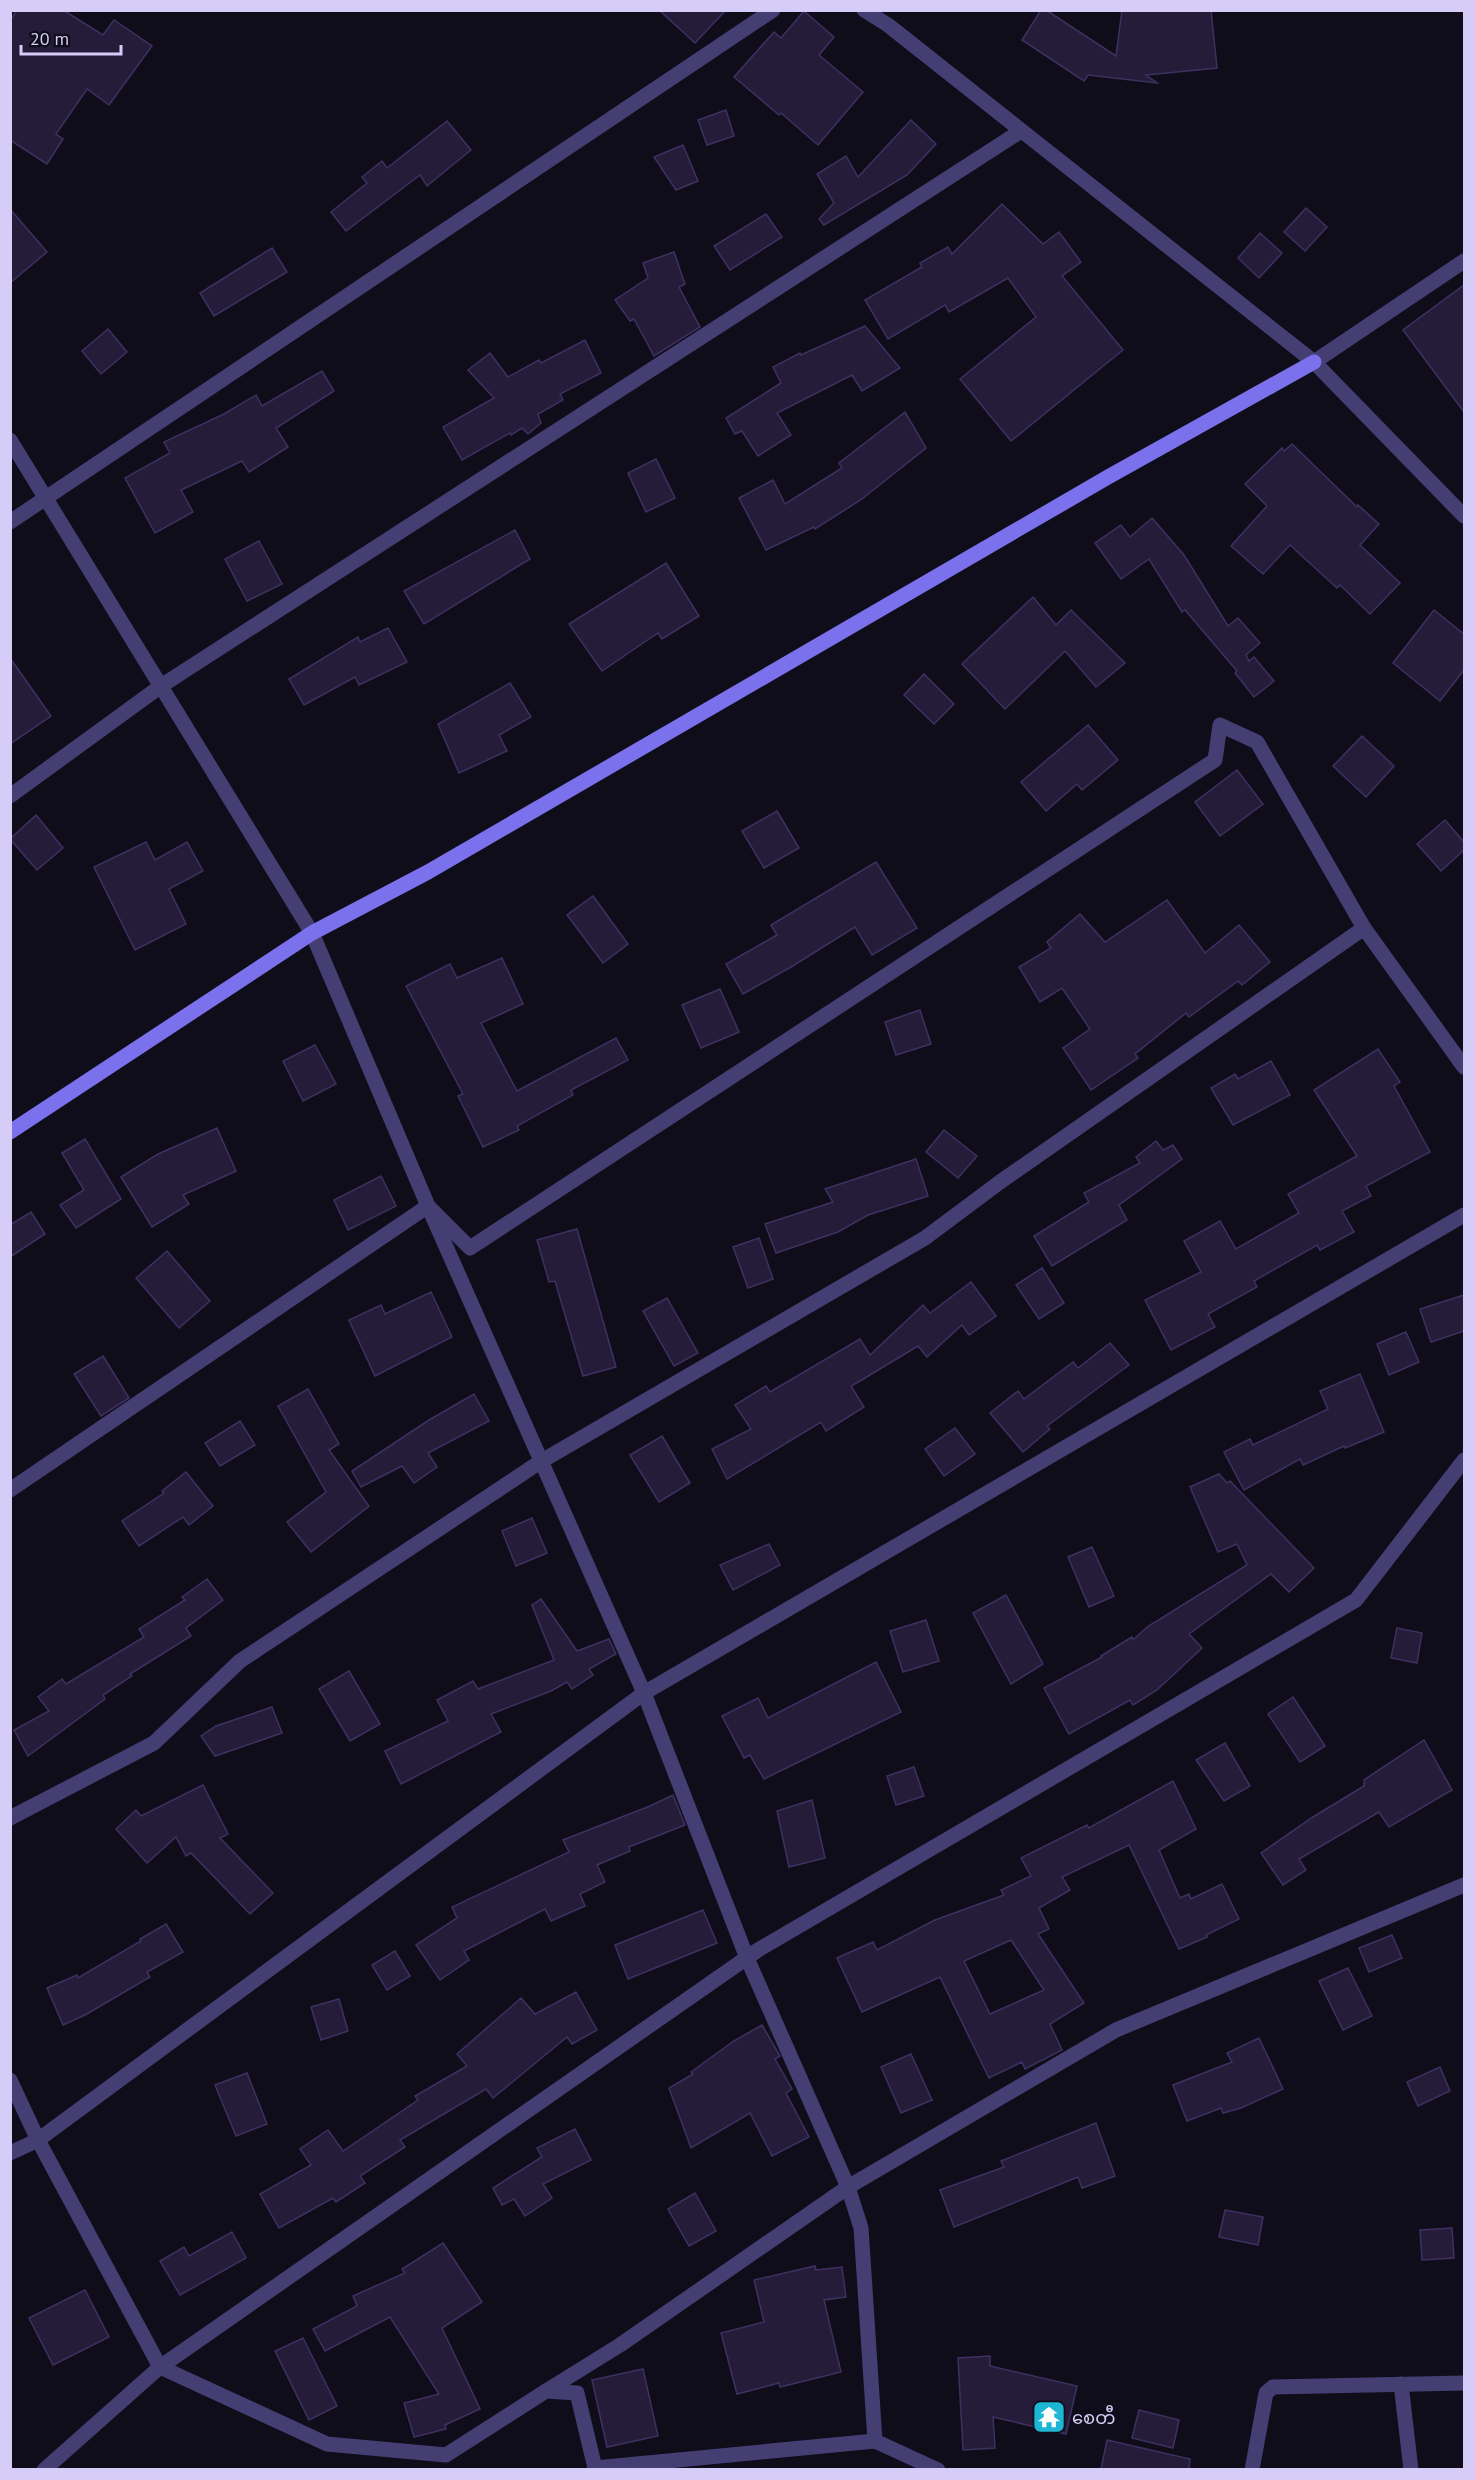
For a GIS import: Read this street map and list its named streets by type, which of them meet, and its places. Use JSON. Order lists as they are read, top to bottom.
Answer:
{
  "places": {
    "temple": ["စေတီ"]
  },
  "scale_bar": "20 m"
}
